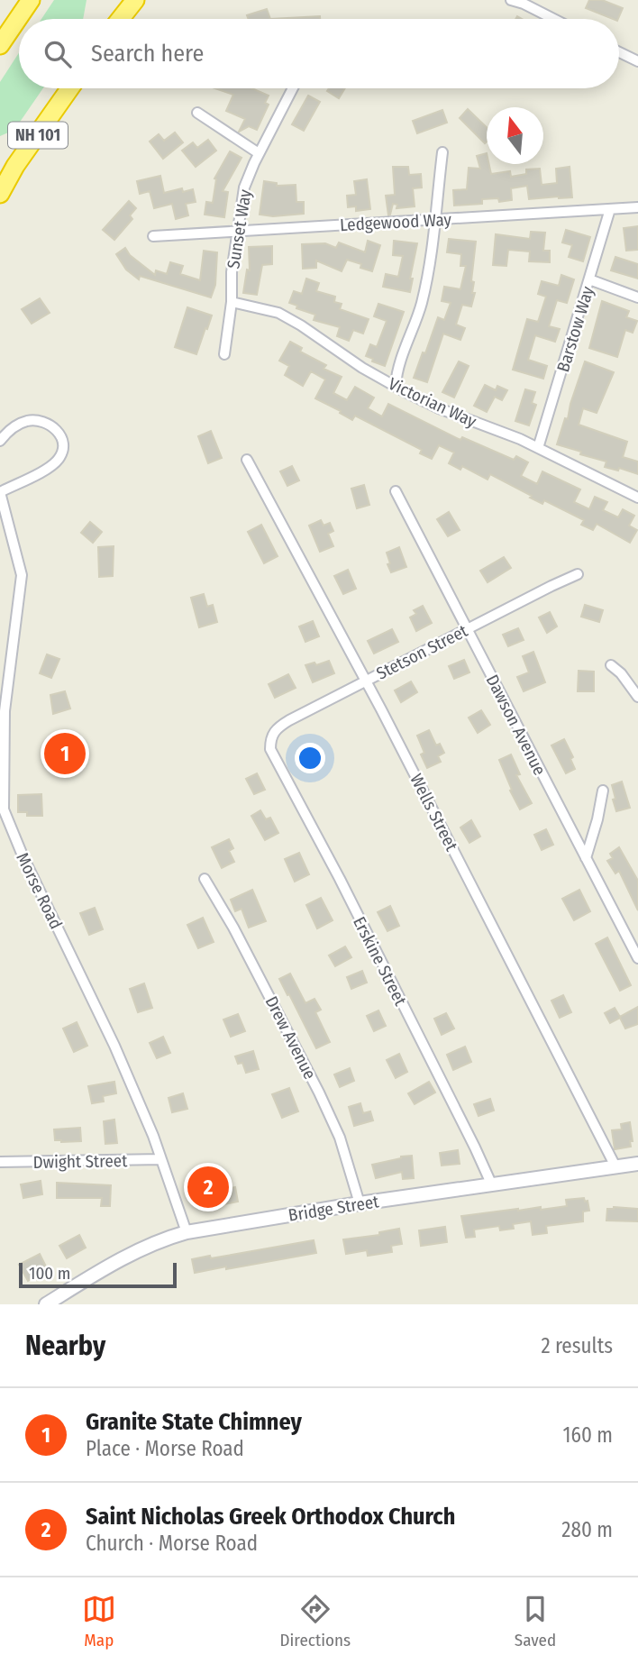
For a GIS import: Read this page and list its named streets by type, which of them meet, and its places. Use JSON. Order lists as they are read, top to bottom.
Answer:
{
  "streets": {
    "highway": ["NH 101"],
    "street": [
      "Ledgewood Way",
      "Sunset Way",
      "Barstow Way",
      "Victorian Way",
      "Stetson Street",
      "Dawson Avenue",
      "Wells Street",
      "Morse Road",
      "Erskine Street",
      "Drew Avenue",
      "Dwight Street",
      "Bridge Street"
    ]
  },
  "crossings": [
    ["Ledgewood Way", "Sunset Way"],
    ["Ledgewood Way", "Barstow Way"],
    ["Sunset Way", "Victorian Way"],
    ["Barstow Way", "Victorian Way"],
    ["Stetson Street", "Dawson Avenue"],
    ["Stetson Street", "Wells Street"],
    ["Stetson Street", "Erskine Street"],
    ["Wells Street", "Bridge Street"],
    ["Morse Road", "Dwight Street"],
    ["Morse Road", "Bridge Street"],
    ["Erskine Street", "Bridge Street"],
    ["Drew Avenue", "Bridge Street"]
  ],
  "scale_bar": "100 m",
  "north": "top",
  "page": {
    "search": "Search here",
    "pins": ["1", "2"],
    "scale": "100 m",
    "heading": ["Nearby", "2 results"],
    "list": [
      {
        "mark": "1",
        "name": "Granite State Chimney",
        "note": "Place · Morse Road",
        "value": "160 m"
      },
      {
        "mark": "2",
        "name": "Saint Nicholas Greek Orthodox Church",
        "note": "Church · Morse Road",
        "value": "280 m"
      }
    ],
    "nav": ["Map", "Directions", "Saved"]
  }
}
